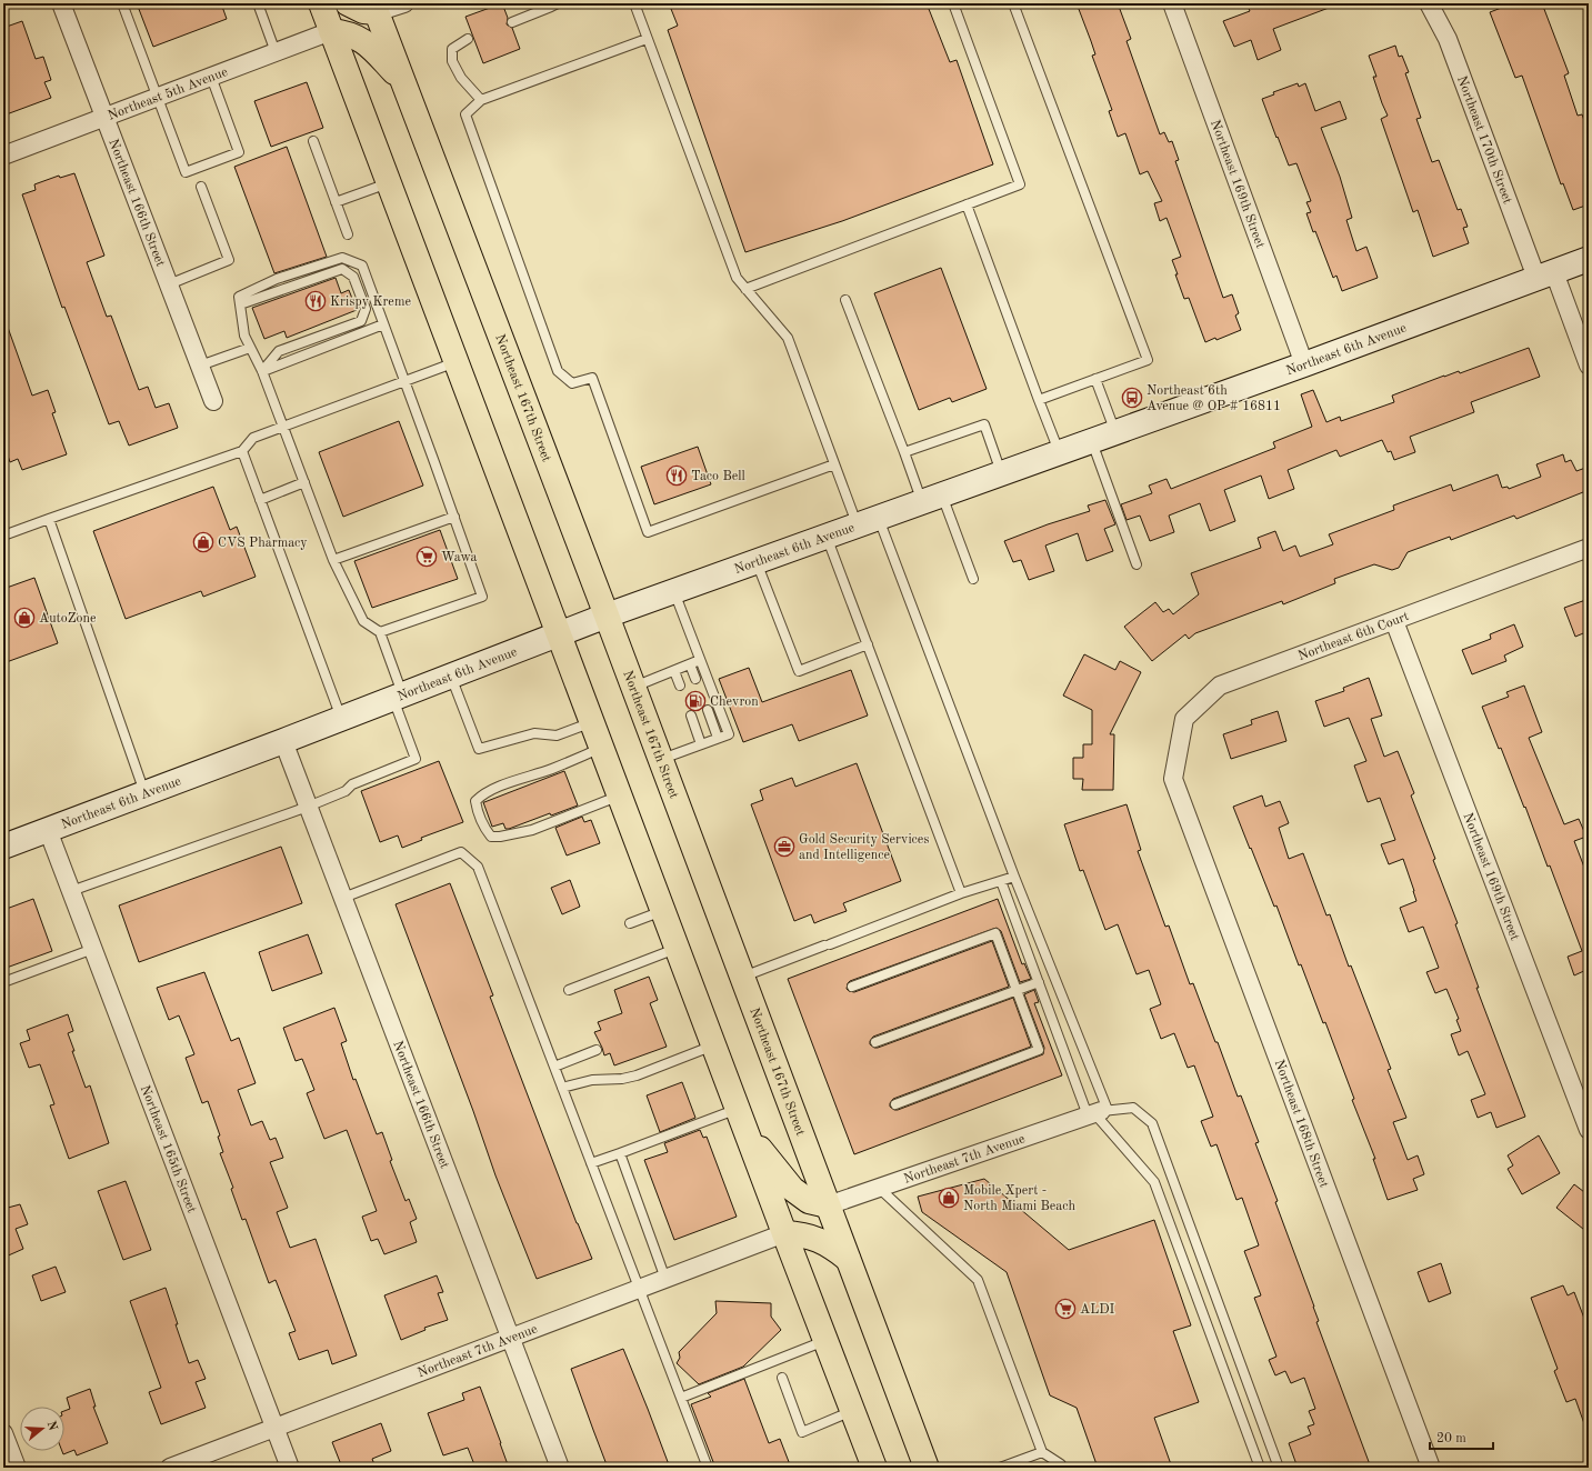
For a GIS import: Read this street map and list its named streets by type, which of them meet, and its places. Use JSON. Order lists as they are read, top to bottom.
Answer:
{
  "streets": {
    "main road": ["Northeast 6th Avenue", "Northeast 167th Street"],
    "street": [
      "Northeast 5th Avenue",
      "Northeast 170th Street",
      "Northeast 169th Street",
      "Northeast 166th Street",
      "Northeast 6th Court",
      "Northeast 168th Street",
      "Northeast 165th Street",
      "Northeast 7th Avenue"
    ]
  },
  "crossings": [
    ["Northeast 5th Avenue", "Northeast 166th Street"],
    ["Northeast 170th Street", "Northeast 6th Avenue"],
    ["Northeast 169th Street", "Northeast 6th Avenue"],
    ["Northeast 169th Street", "Northeast 6th Court"],
    ["Northeast 166th Street", "Northeast 6th Avenue"],
    ["Northeast 166th Street", "Northeast 7th Avenue"],
    ["Northeast 6th Avenue", "Northeast 167th Street"],
    ["Northeast 6th Avenue", "Northeast 165th Street"],
    ["Northeast 167th Street", "Northeast 7th Avenue"],
    ["Northeast 6th Court", "Northeast 168th Street"],
    ["Northeast 165th Street", "Northeast 7th Avenue"]
  ],
  "places": {
    "restaurant": ["Krispy Kreme", "Taco Bell"],
    "bus stop": ["Northeast 6th Avenue @ OP # 16811"],
    "shop": ["CVS Pharmacy", "AutoZone", "Mobile Xpert - North Miami Beach"],
    "supermarket": ["Wawa", "ALDI"],
    "fuel station": ["Chevron"],
    "office": ["Gold Security Services and Intelligence"]
  },
  "scale_bar": "20 m",
  "north": "right"
}
